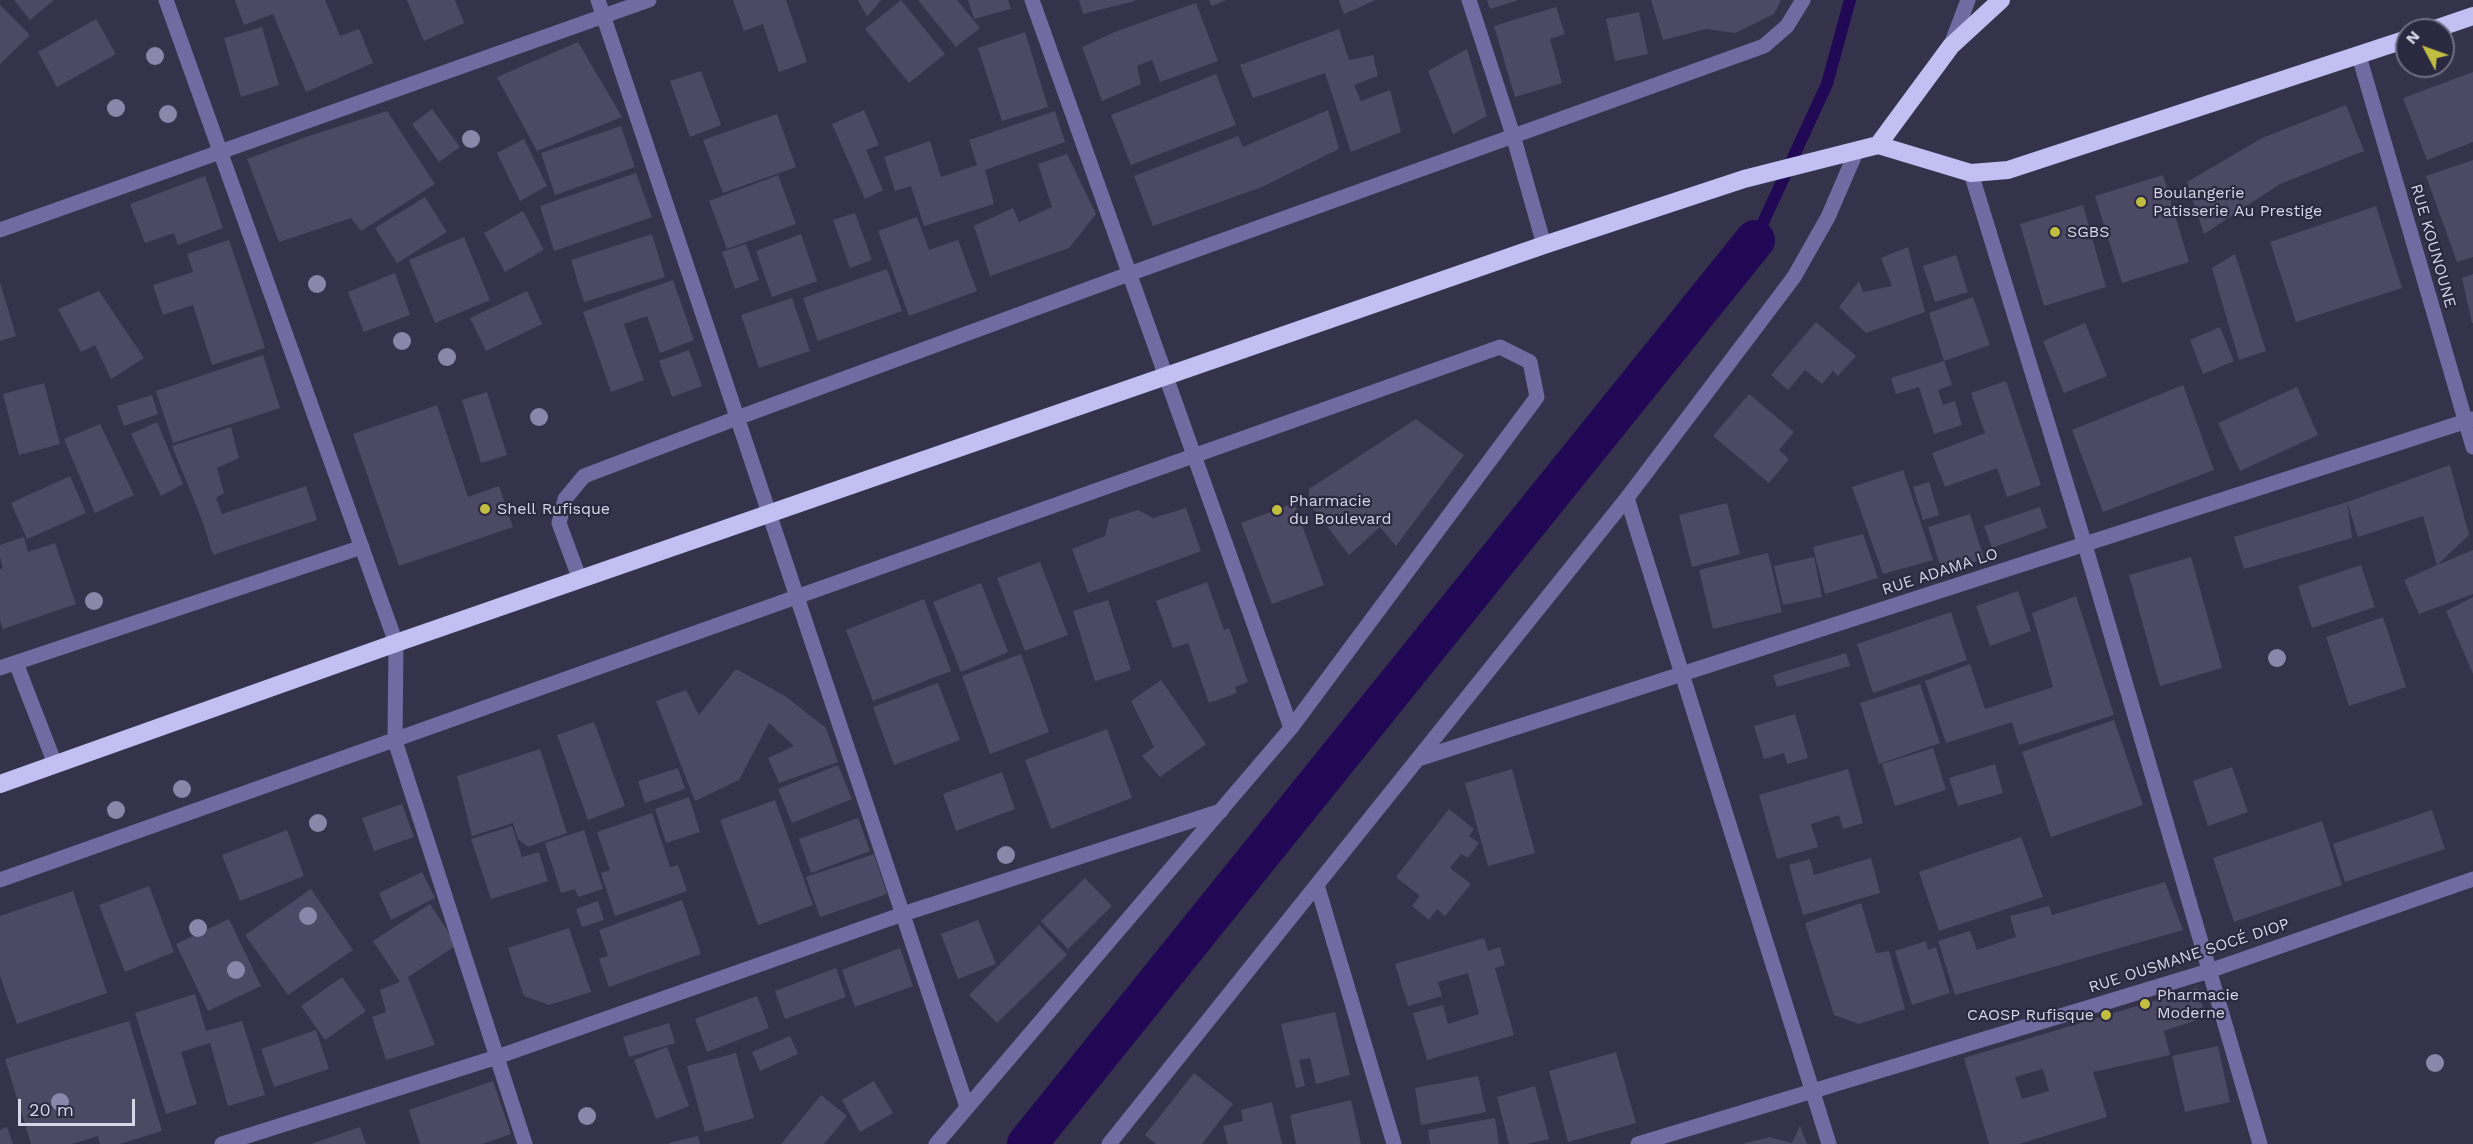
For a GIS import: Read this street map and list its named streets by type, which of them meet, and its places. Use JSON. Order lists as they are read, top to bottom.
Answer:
{
  "streets": {
    "street": ["RUE KOUNOUNE", "RUE ADAMA LO", "RUE OUSMANE SOCÉ DIOP"]
  },
  "crossings": [
    ["RUE KOUNOUNE", "RUE ADAMA LO"]
  ],
  "places": [
    "Boulangerie Patisserie Au Prestige",
    "SGBS",
    "Shell Rufisque",
    "Pharmacie du Boulevard",
    "Pharmacie Moderne",
    "CAOSP Rufisque"
  ],
  "scale_bar": "20 m",
  "north": "top left"
}
